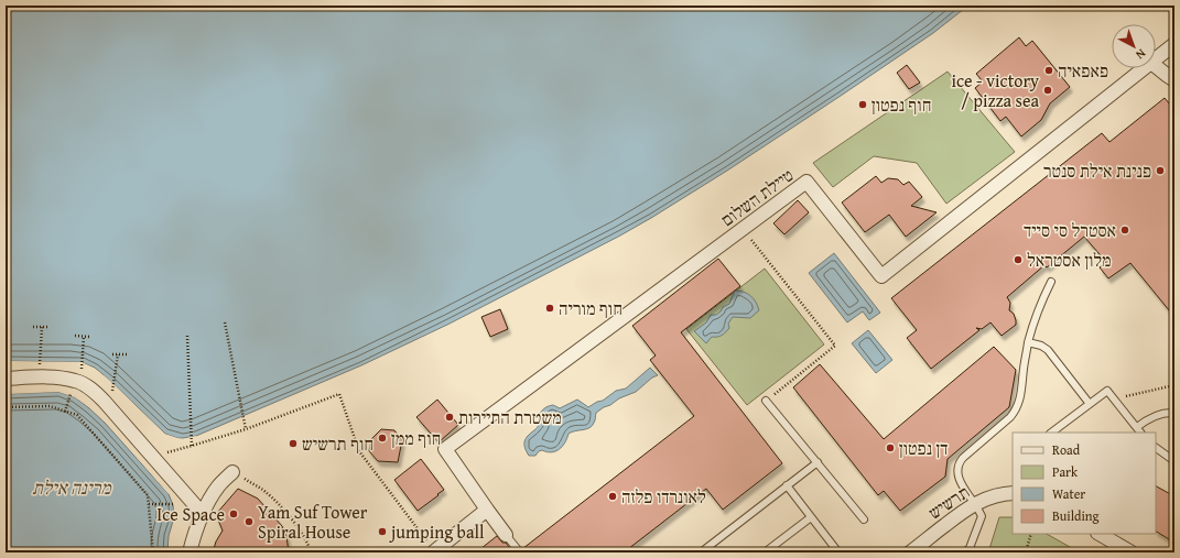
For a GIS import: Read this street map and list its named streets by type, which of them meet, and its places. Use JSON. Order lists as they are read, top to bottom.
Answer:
{
  "streets": {
    "street": ["טיילת השלום", "תרשיש"]
  },
  "water": ["מרינה אילת"],
  "places": [
    "פאפאיה",
    "ice - victory / pizza sea",
    "חוף נפטון",
    "פנינת אילת סנטר",
    "אסטרל סי סייד",
    "מלון אסטראל",
    "חוף מוריה",
    "משטרת התיירות",
    "חוף ממן",
    "חוף תרשיש",
    "דן נפטון",
    "לאונרדו פלזה",
    "Ice Space",
    "Yam Suf Tower Spiral House",
    "jumping ball"
  ],
  "legend": [
    "Road",
    "Park",
    "Water",
    "Building"
  ],
  "north": "bottom right"
}
